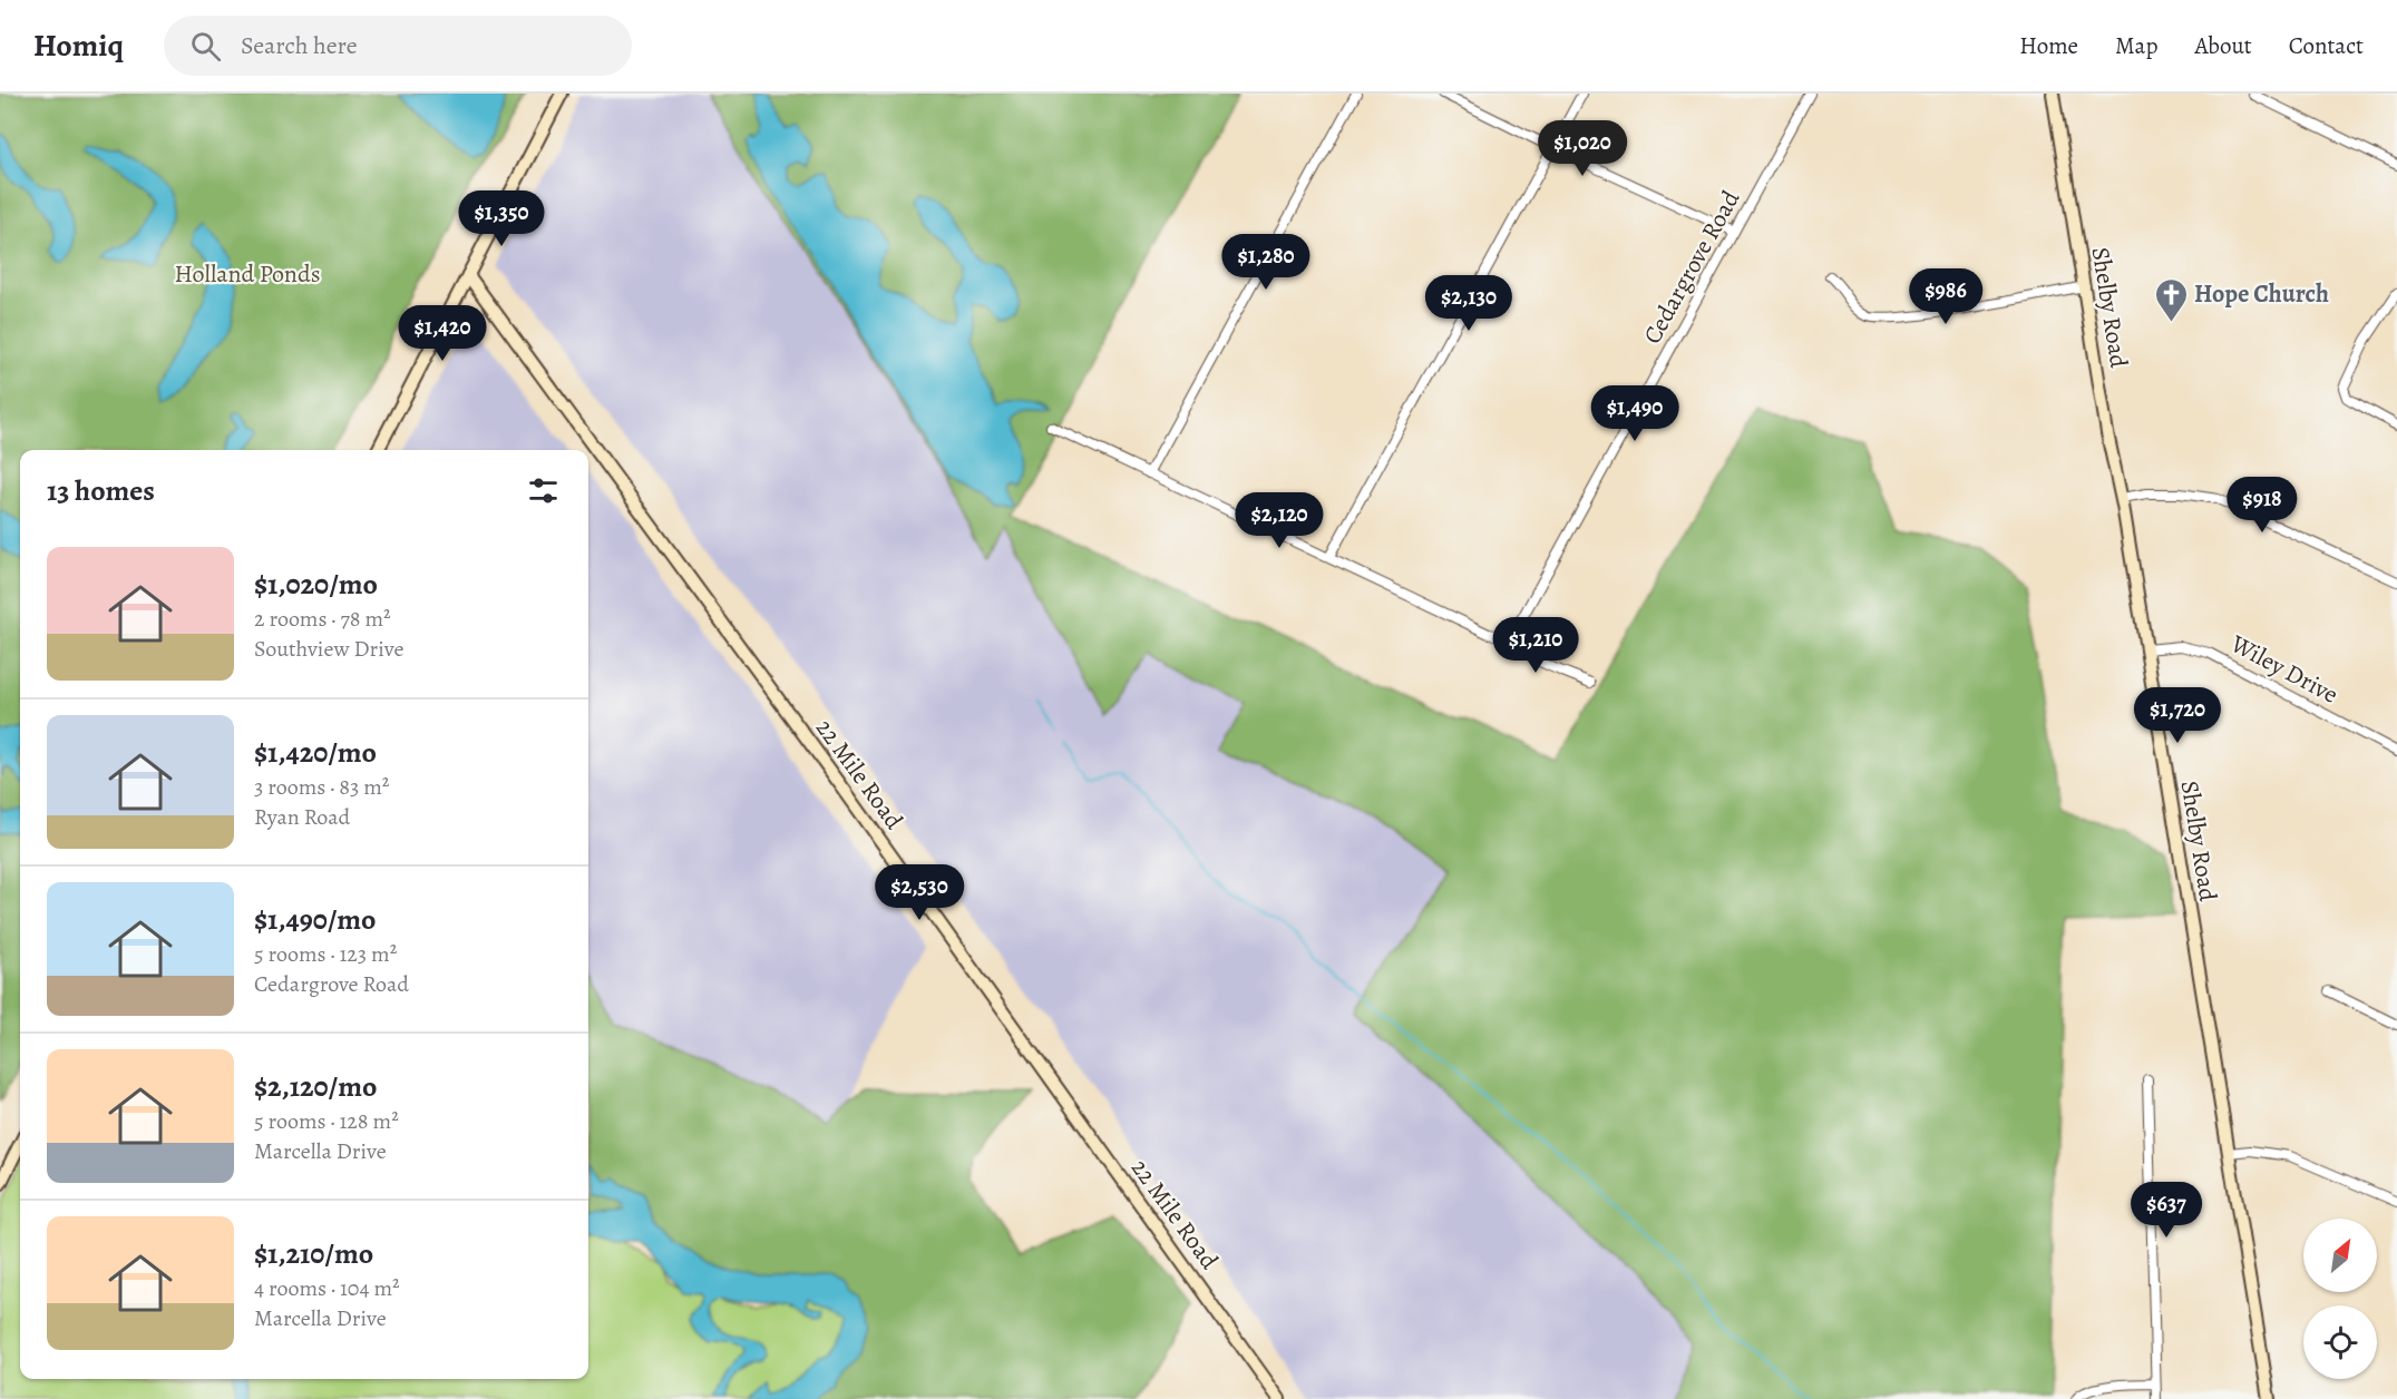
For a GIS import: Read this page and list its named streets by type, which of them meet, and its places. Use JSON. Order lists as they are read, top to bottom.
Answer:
{
  "streets": {
    "street": [
      "Cedargrove Road",
      "Shelby Road",
      "Wiley Drive",
      "22 Mile Road"
    ]
  },
  "crossings": [
    ["Shelby Road", "Wiley Drive"]
  ],
  "parks": ["Holland Ponds"],
  "places": {
    "church": ["Hope Church"]
  },
  "north": "top right",
  "page": {
    "header": "Homiq",
    "search": "Search here",
    "nav": [
      "Home",
      "Map",
      "About",
      "Contact"
    ],
    "price": [
      "$1,020",
      "$1,350",
      "$1,280",
      "$986",
      "$2,130",
      "$1,420",
      "$1,490",
      "$918",
      "$2,120",
      "$1,210",
      "$1,720",
      "$2,530",
      "$637"
    ],
    "heading": "13 homes",
    "list": [
      {
        "name": "$1,020/mo",
        "note": "2 rooms · 78 m² · Southview Drive"
      },
      {
        "name": "$1,420/mo",
        "note": "3 rooms · 83 m² · Ryan Road"
      },
      {
        "name": "$1,490/mo",
        "note": "5 rooms · 123 m² · Cedargrove Road"
      },
      {
        "name": "$2,120/mo",
        "note": "5 rooms · 128 m² · Marcella Drive"
      },
      {
        "name": "$1,210/mo",
        "note": "4 rooms · 104 m² · Marcella Drive"
      }
    ]
  }
}
